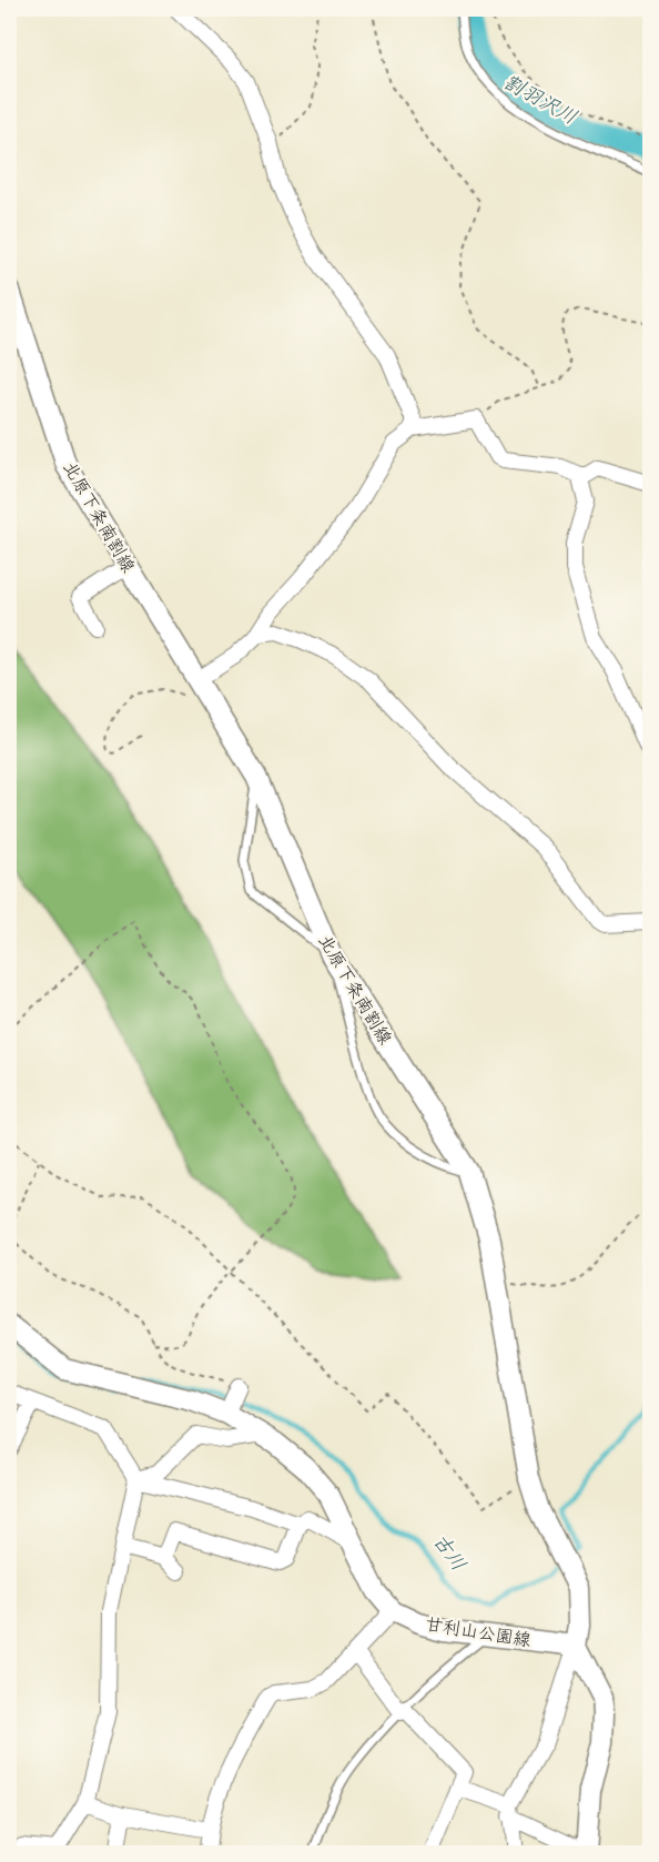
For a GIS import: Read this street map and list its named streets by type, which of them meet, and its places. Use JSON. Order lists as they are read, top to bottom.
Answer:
{
  "streets": {
    "main road": ["北原下条南割線", "甘利山公園線"]
  },
  "crossings": [
    ["北原下条南割線", "甘利山公園線"]
  ],
  "water": ["割羽沢川", "古川"]
}
